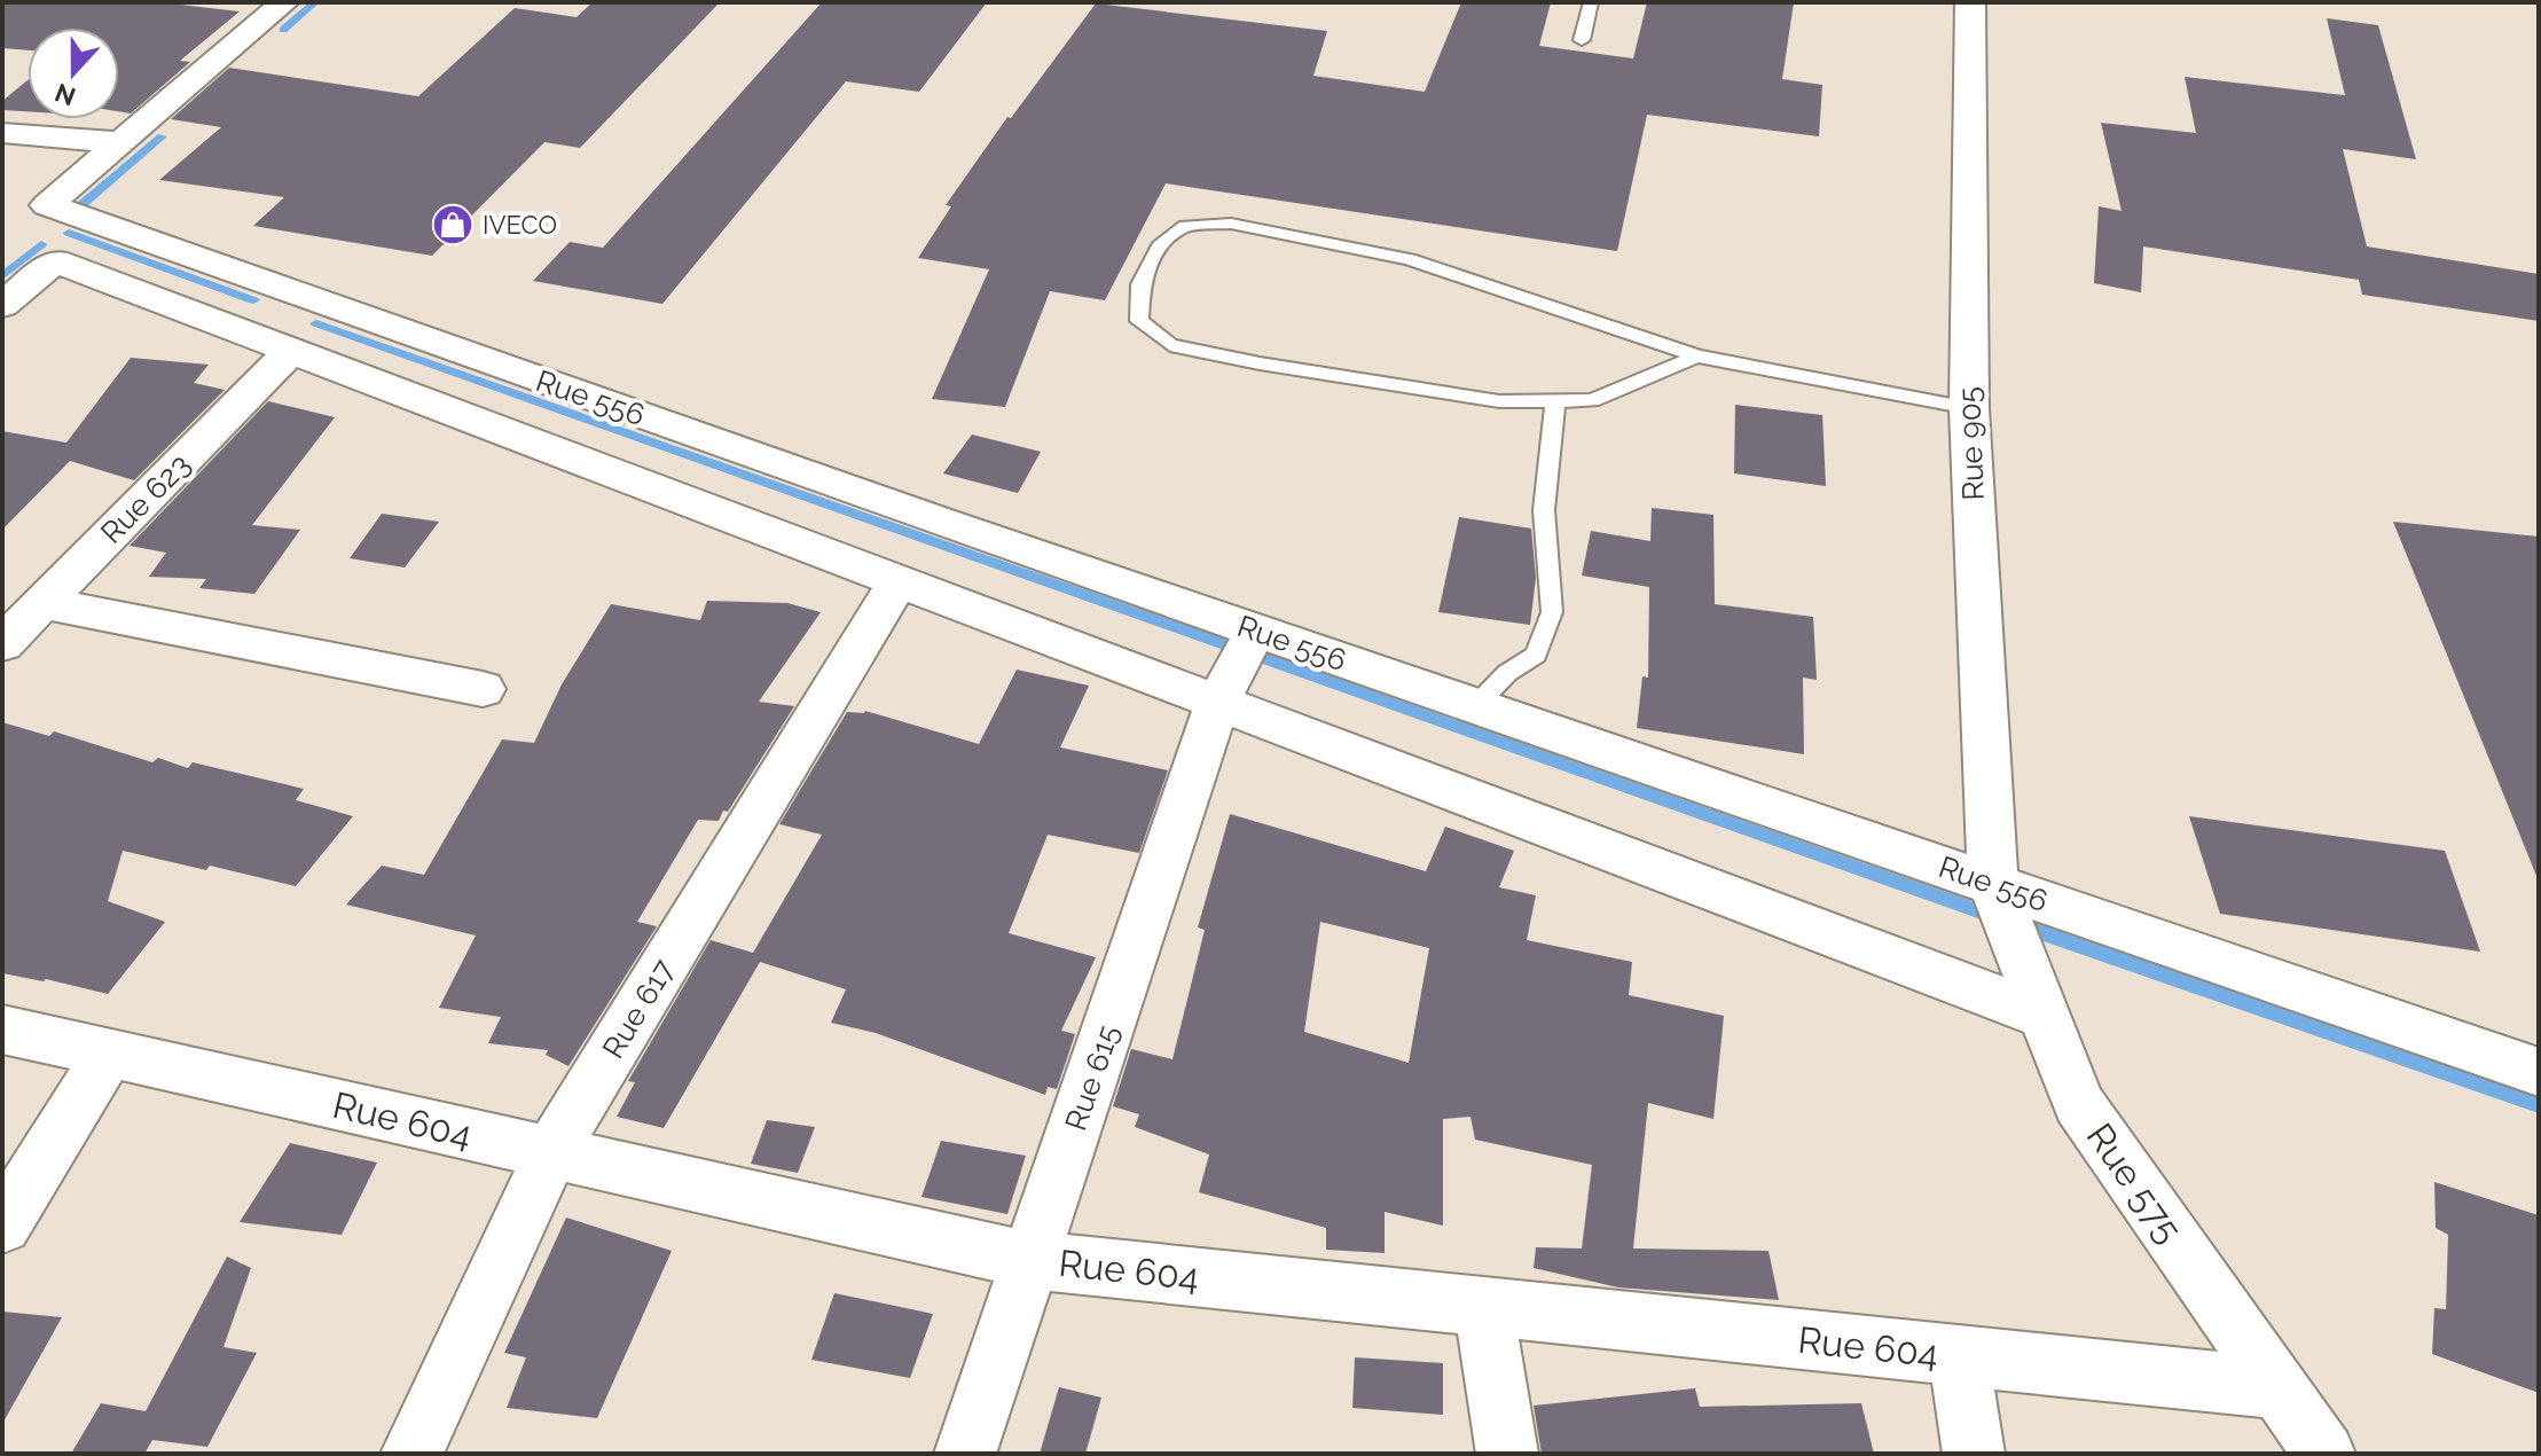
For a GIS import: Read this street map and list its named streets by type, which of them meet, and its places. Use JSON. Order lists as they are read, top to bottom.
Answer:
{
  "streets": {
    "street": [
      "Rue 556",
      "Rue 905",
      "Rue 623",
      "Rue 617",
      "Rue 615",
      "Rue 604",
      "Rue 575"
    ]
  },
  "crossings": [
    ["Rue 556", "Rue 905"],
    ["Rue 556", "Rue 623"],
    ["Rue 556", "Rue 615"],
    ["Rue 556", "Rue 575"],
    ["Rue 905", "Rue 575"],
    ["Rue 617", "Rue 604"],
    ["Rue 615", "Rue 604"],
    ["Rue 604", "Rue 575"]
  ],
  "places": {
    "shop": ["IVECO"]
  },
  "north": "bottom"
}
